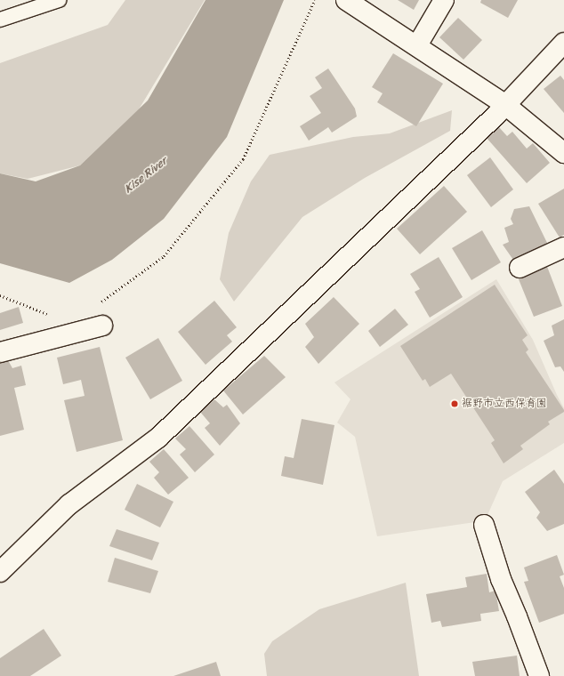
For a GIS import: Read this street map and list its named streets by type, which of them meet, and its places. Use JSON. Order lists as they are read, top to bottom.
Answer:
{
  "water": ["Kise River"],
  "places": ["裾野市立西保育園"]
}
